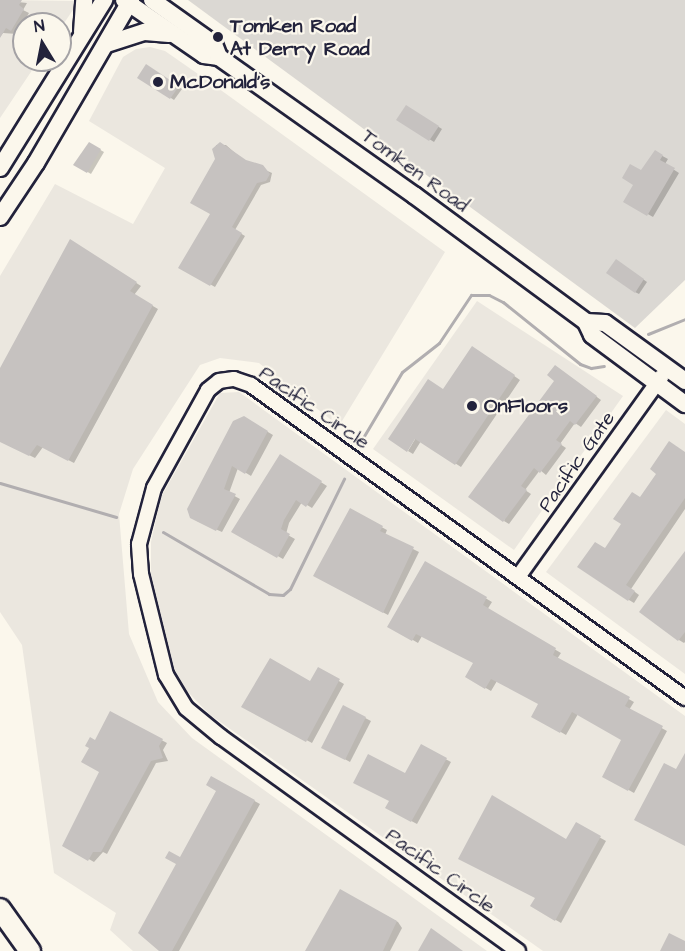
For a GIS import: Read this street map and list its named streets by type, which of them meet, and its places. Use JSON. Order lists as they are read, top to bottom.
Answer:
{
  "streets": {
    "main road": ["Tomken Road"],
    "street": ["Pacific Circle", "Pacific Gate"]
  },
  "crossings": [
    ["Tomken Road", "Pacific Gate"],
    ["Pacific Circle", "Pacific Gate"]
  ],
  "places": ["Tomken Road At Derry Road", "McDonald's", "OnFloors"],
  "north": "top"
}
